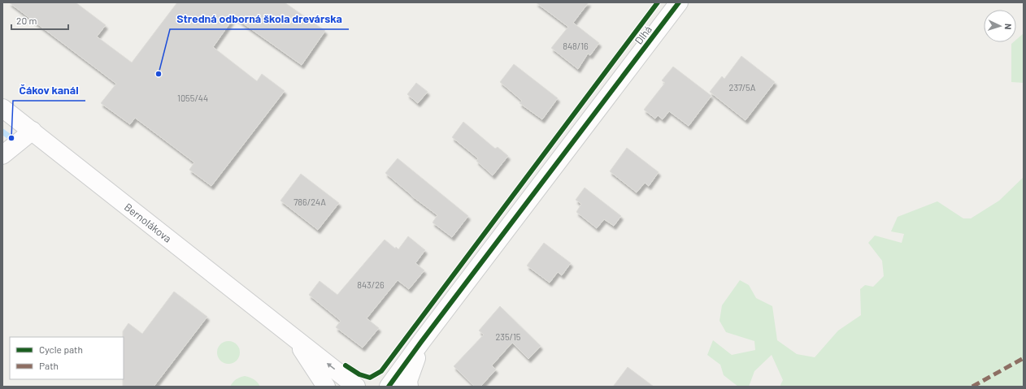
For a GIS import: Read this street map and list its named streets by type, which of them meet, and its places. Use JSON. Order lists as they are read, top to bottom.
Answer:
{
  "streets": {
    "street": ["Dlhá", "Bernolákova"]
  },
  "places": ["Stredná odborná škola drevárska", "Čákov kanál"],
  "house_numbers": [
    "848/16",
    "237/5A",
    "1055/44",
    "786/24A",
    "843/26",
    "235/15"
  ],
  "legend": ["Cycle path", "Path"],
  "scale_bar": "20 m",
  "north": "right"
}
